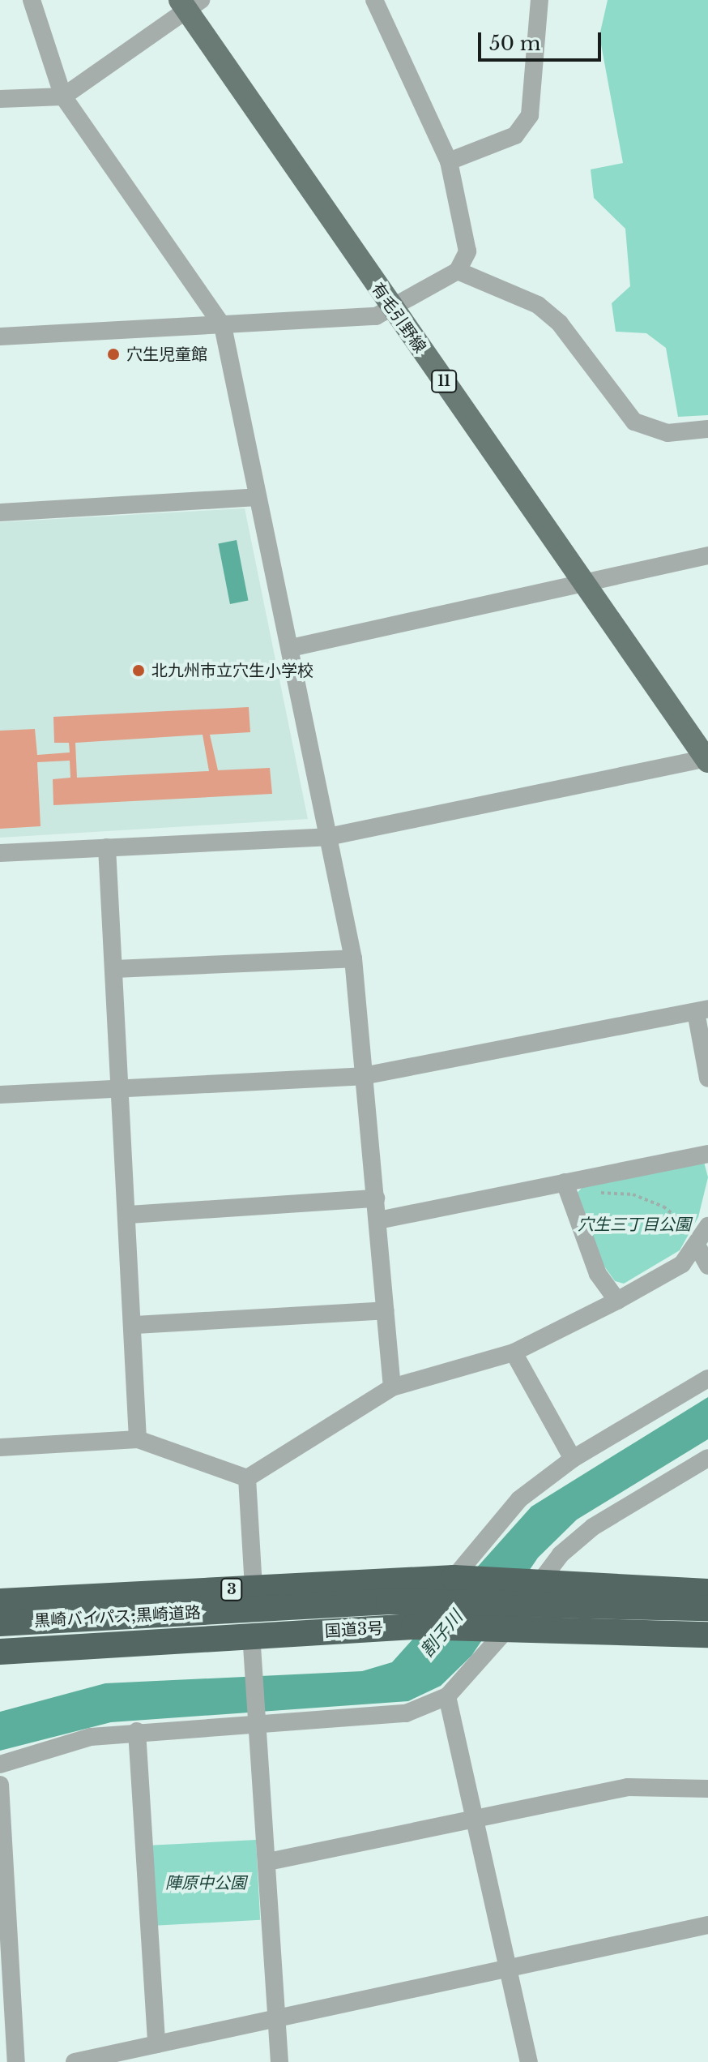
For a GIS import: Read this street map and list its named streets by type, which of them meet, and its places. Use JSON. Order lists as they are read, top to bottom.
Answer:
{
  "streets": {
    "highway": ["3", "黒崎バイパス;黒崎道路", "国道3号"],
    "main road": ["有毛引野線", "11"]
  },
  "crossings": [
    ["3", "黒崎バイパス;黒崎道路"]
  ],
  "water": ["割子川"],
  "parks": ["穴生三丁目公園", "陣原中公園"],
  "places": ["穴生児童館", "北九州市立穴生小学校"],
  "scale_bar": "50 m"
}
